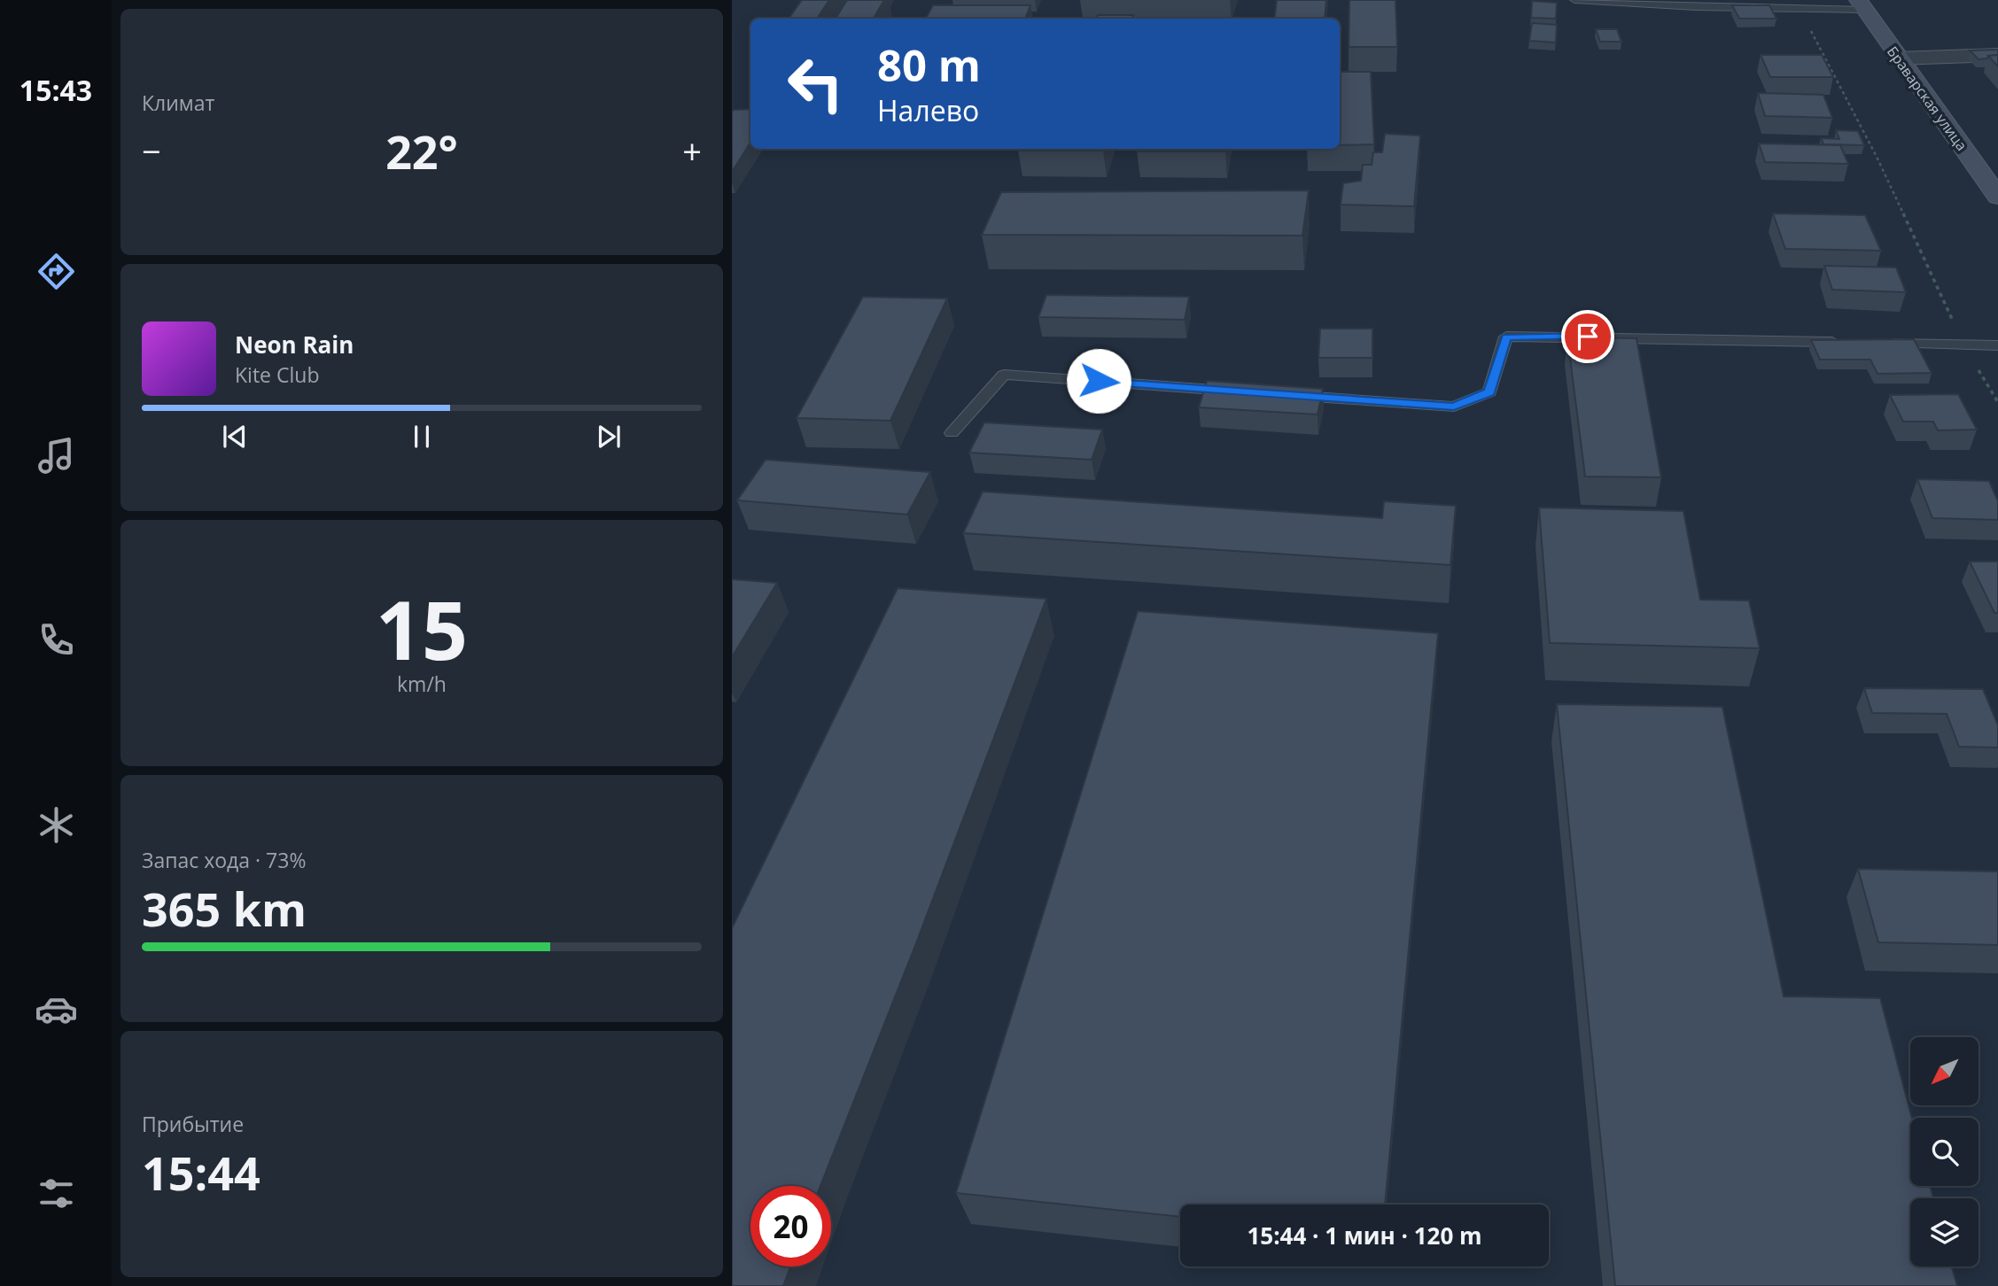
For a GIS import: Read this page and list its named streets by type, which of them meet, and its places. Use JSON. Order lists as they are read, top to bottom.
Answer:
{
  "streets": {
    "main road": ["Браварская улица"]
  },
  "north": "bottom left",
  "page": {
    "tabs": "15:43",
    "tile": [
      "Климат",
      ["15", "km/h"],
      ["Запас хода · 73%", "365 km"],
      ["Прибытие", "15:44"]
    ],
    "turn": ["80 m", "Налево"],
    "heat": ["−", "22°", "+"],
    "song": ["Neon Rain", "Kite Club"],
    "limit": "20",
    "trip": "15:44 · 1 мин · 120 m"
  }
}
